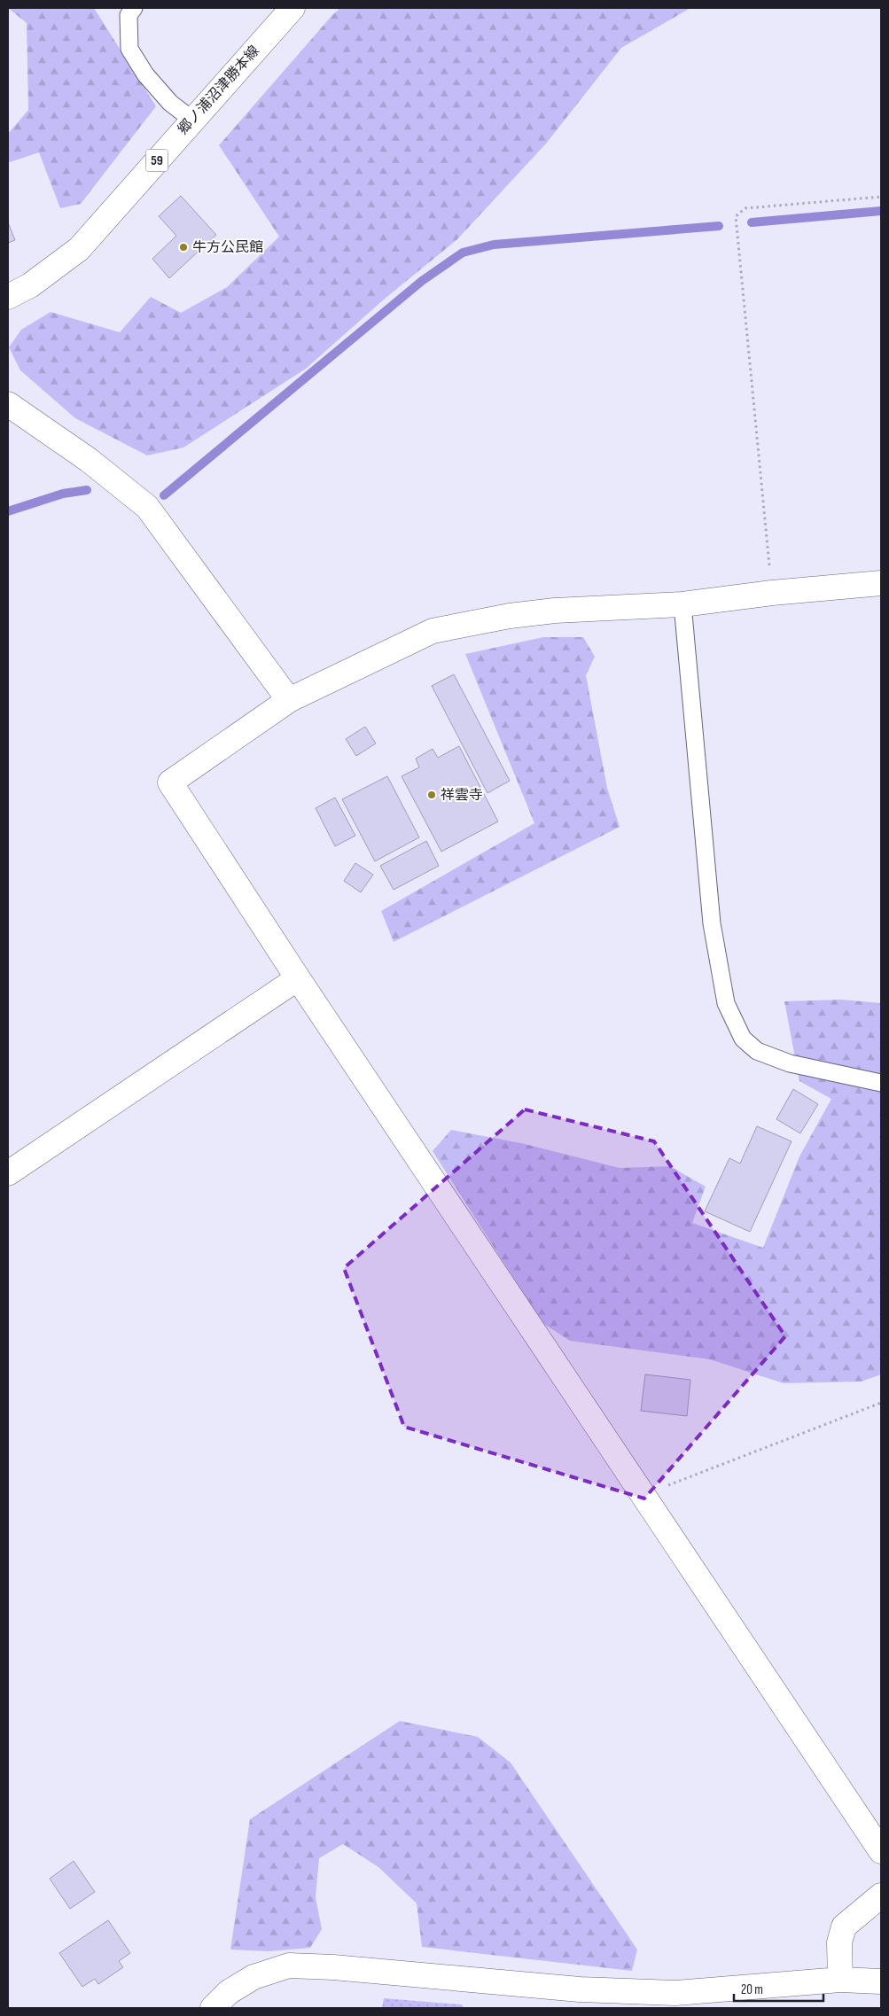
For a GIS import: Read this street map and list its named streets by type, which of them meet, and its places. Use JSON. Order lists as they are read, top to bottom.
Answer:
{
  "streets": {
    "street": ["郷ノ浦沼津勝本線", "59"]
  },
  "places": ["牛方公民館", "祥雲寺"],
  "scale_bar": "20 m"
}
